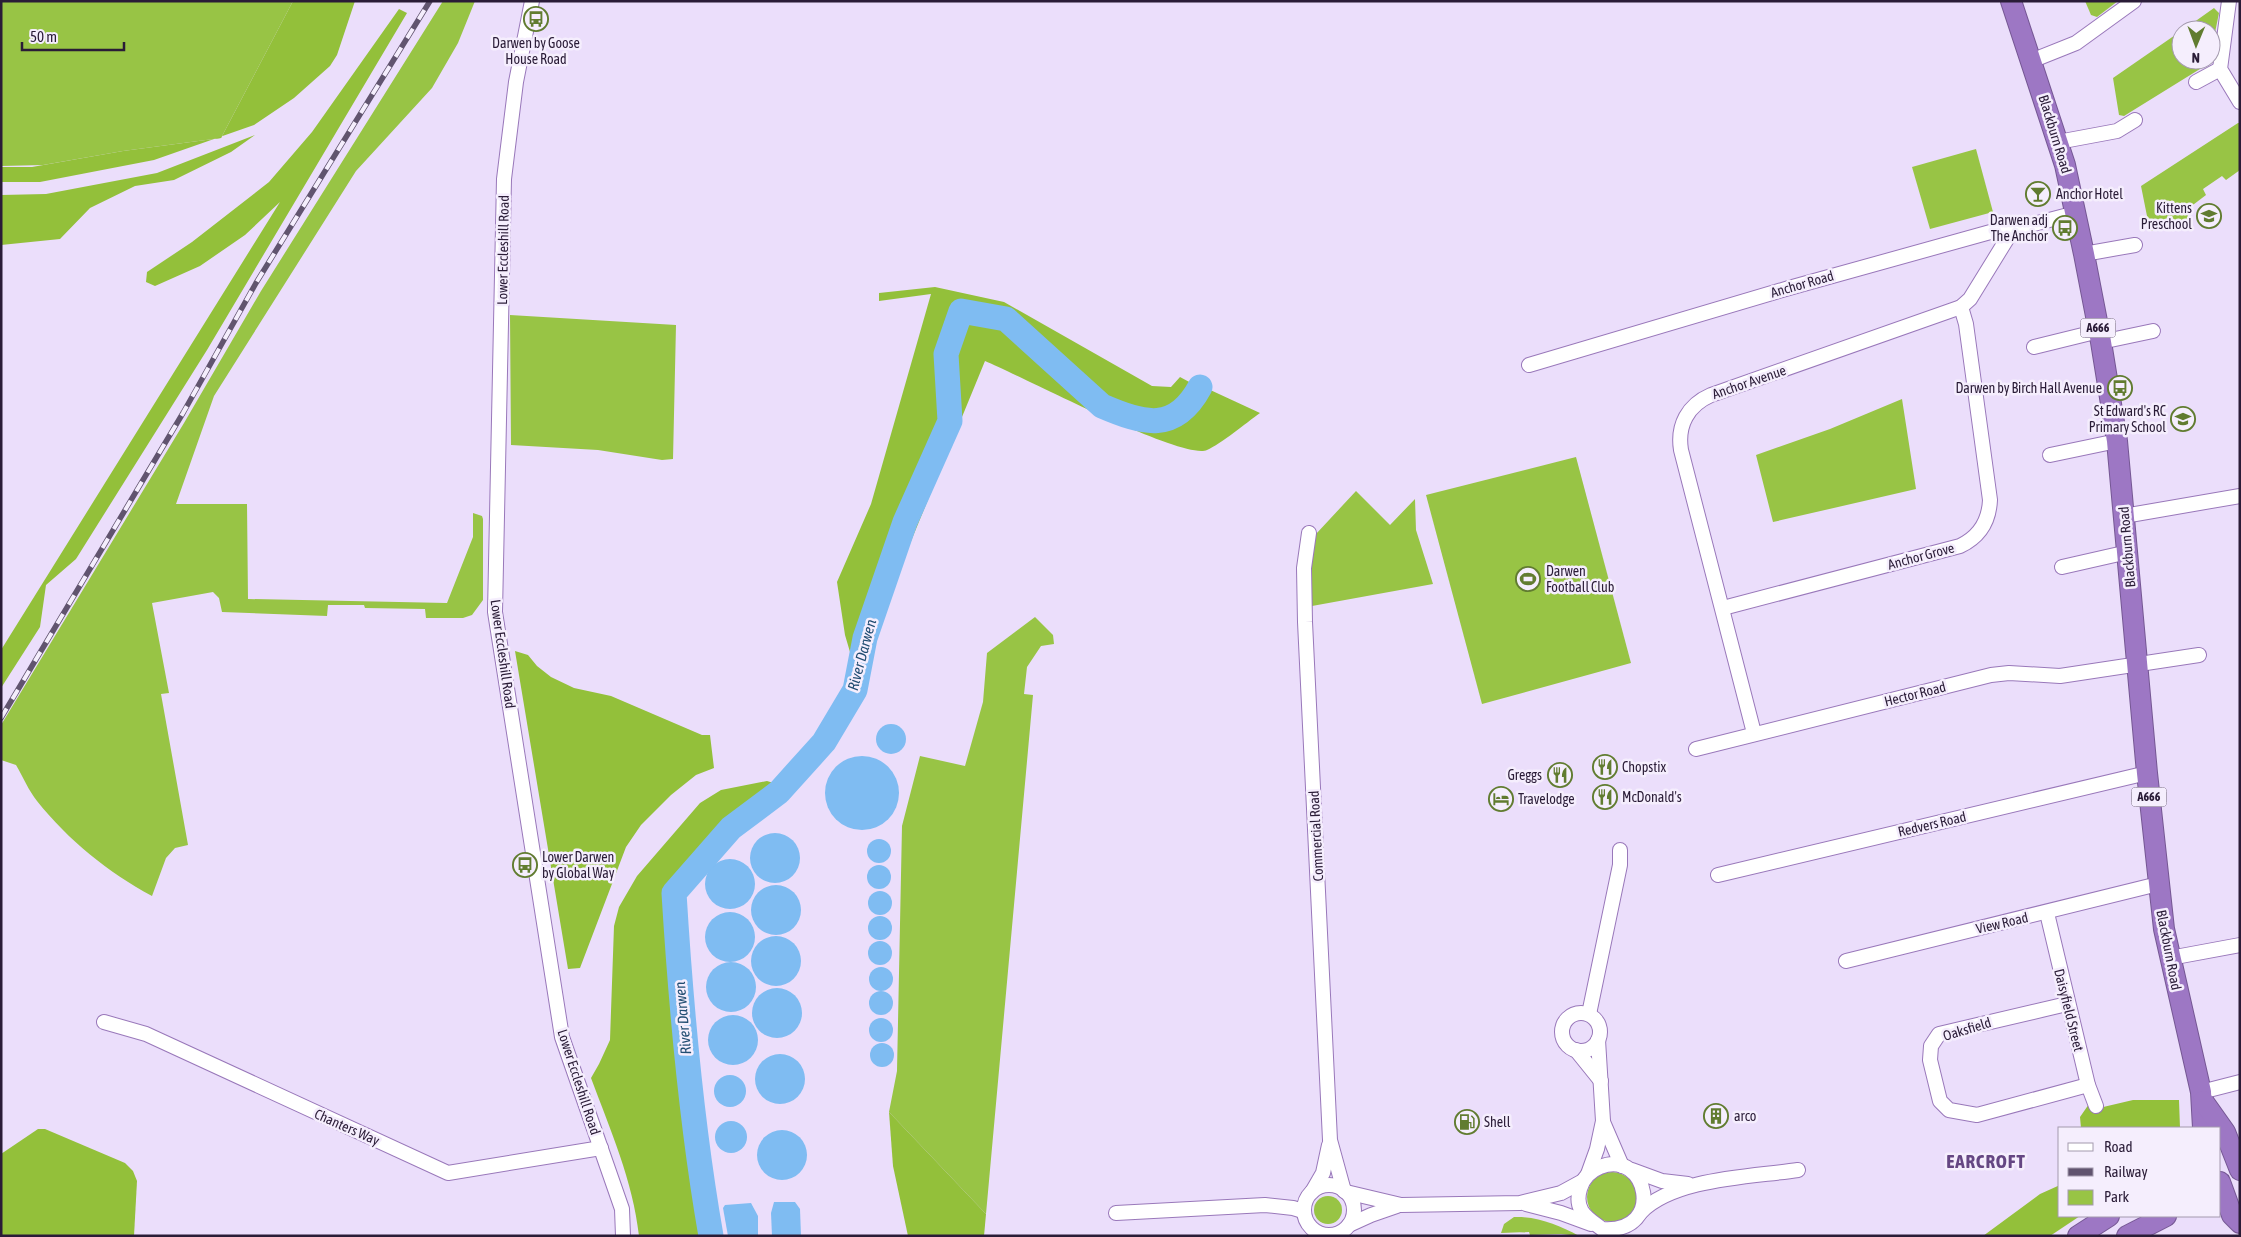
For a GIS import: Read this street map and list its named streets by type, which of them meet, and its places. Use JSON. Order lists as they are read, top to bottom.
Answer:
{
  "streets": {
    "highway": ["Blackburn Road", "A666"],
    "street": [
      "Lower Eccleshill Road",
      "Anchor Road",
      "Anchor Avenue",
      "Anchor Grove",
      "Hector Road",
      "Redvers Road",
      "Commercial Road",
      "View Road",
      "Daisyfield Street",
      "Oaksfield",
      "Chanters Way"
    ]
  },
  "crossings": [
    ["Blackburn Road", "Anchor Road"],
    ["Blackburn Road", "Hector Road"],
    ["Blackburn Road", "Redvers Road"],
    ["Blackburn Road", "View Road"],
    ["Lower Eccleshill Road", "Chanters Way"],
    ["Anchor Road", "Anchor Avenue"],
    ["Anchor Avenue", "Anchor Grove"],
    ["Anchor Avenue", "Hector Road"],
    ["View Road", "Daisyfield Street"],
    ["Daisyfield Street", "Oaksfield"]
  ],
  "districts": ["EARCROFT"],
  "water": ["River Darwen"],
  "places": {
    "bus stop": [
      "Darwen by Goose House Road",
      "Darwen adj The Anchor",
      "Darwen by Birch Hall Avenue",
      "Lower Darwen by Global Way"
    ],
    "bar": ["Anchor Hotel"],
    "school or university": ["Kittens Preschool", "St Edward's RC Primary School"],
    "sports": ["Darwen Football Club"],
    "restaurant": ["Chopstix", "Greggs", "McDonald's"],
    "hotel": ["Travelodge"],
    "building": ["arco"],
    "fuel station": ["Shell"]
  },
  "legend": ["Road", "Railway", "Park"],
  "scale_bar": "50 m",
  "north": "bottom"
}
